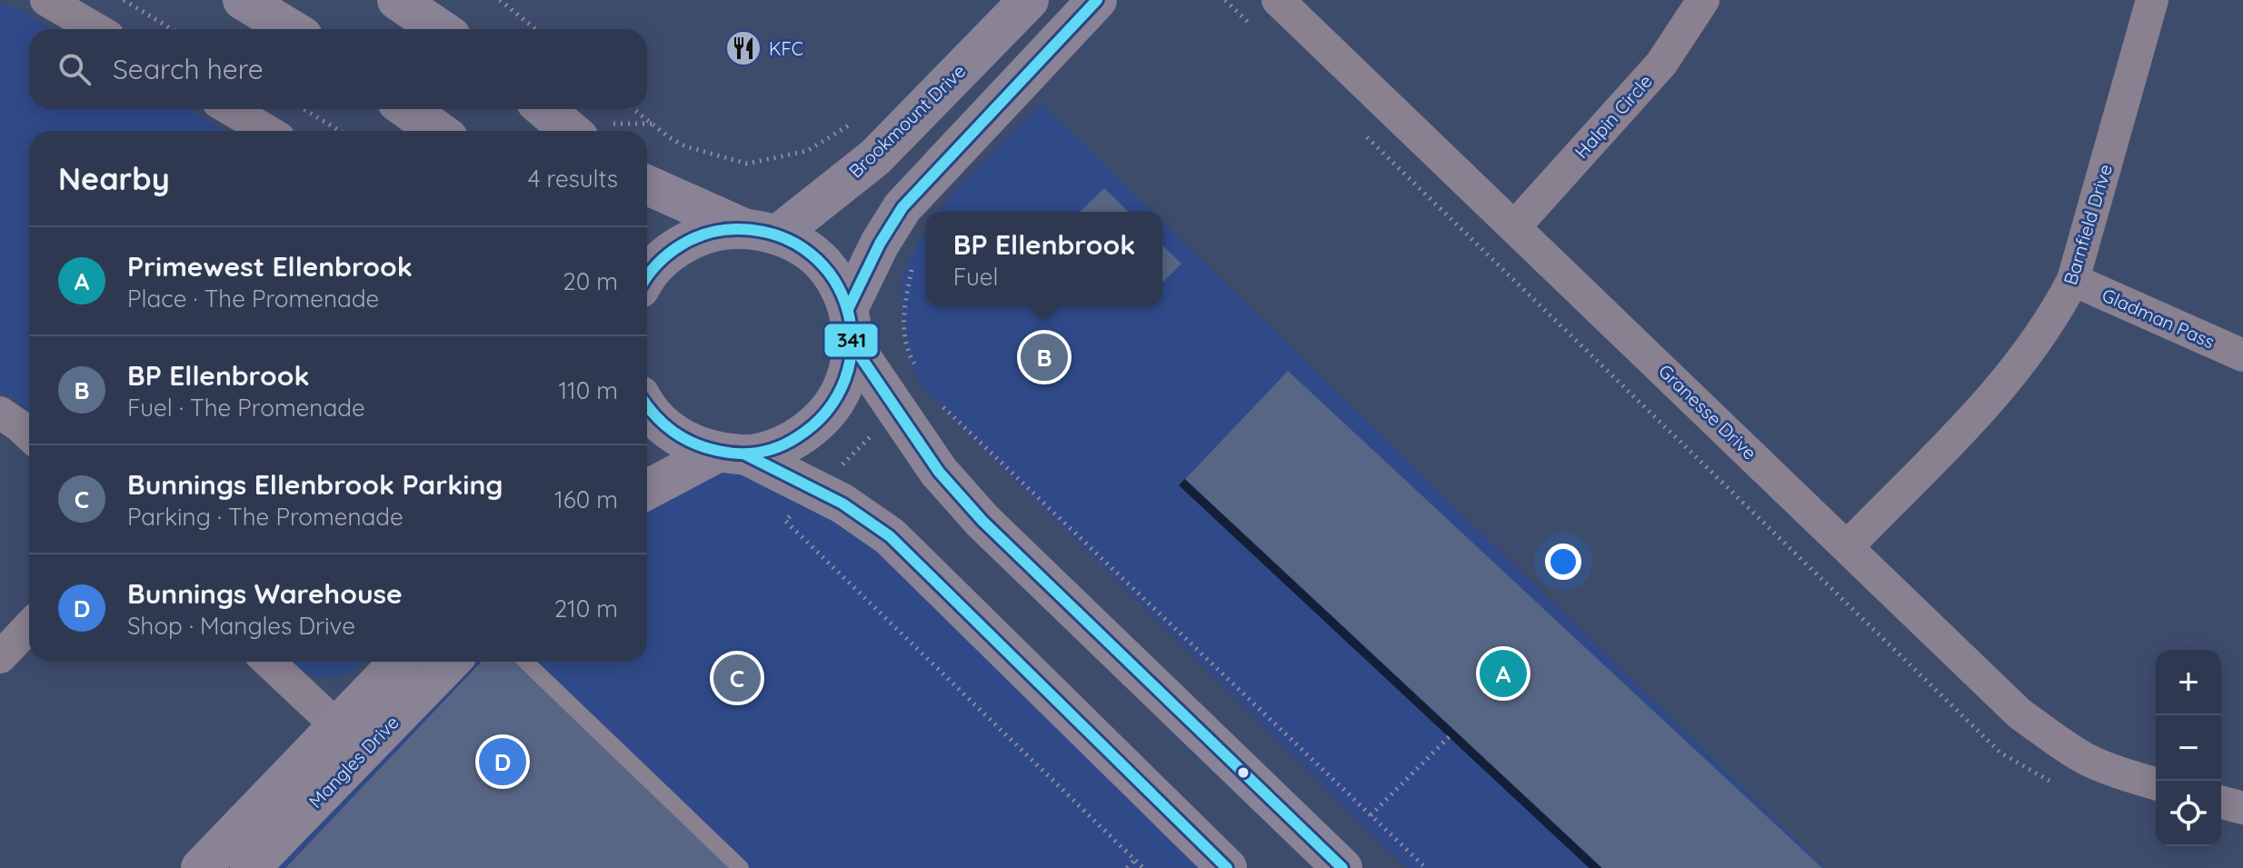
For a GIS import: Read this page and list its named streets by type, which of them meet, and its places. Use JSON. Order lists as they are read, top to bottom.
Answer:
{
  "streets": {
    "main road": ["Brookmount Drive", "Mangles Drive"],
    "street": [
      "Halpin Circle",
      "Barnfield Drive",
      "Gladman Pass",
      "Granesse Drive"
    ]
  },
  "crossings": [
    ["Halpin Circle", "Granesse Drive"],
    ["Barnfield Drive", "Gladman Pass"],
    ["Barnfield Drive", "Granesse Drive"]
  ],
  "places": {
    "restaurant": ["KFC"]
  },
  "lines": ["transit line 341"],
  "page": {
    "search": "Search here",
    "heading": ["Nearby", "4 results"],
    "popup": ["BP Ellenbrook", "Fuel"],
    "list": [
      {
        "mark": "A",
        "name": "Primewest Ellenbrook",
        "note": "Place · The Promenade",
        "value": "20 m"
      },
      {
        "mark": "B",
        "name": "BP Ellenbrook",
        "note": "Fuel · The Promenade",
        "value": "110 m"
      },
      {
        "mark": "C",
        "name": "Bunnings Ellenbrook Parking",
        "note": "Parking · The Promenade",
        "value": "160 m"
      },
      {
        "mark": "D",
        "name": "Bunnings Warehouse",
        "note": "Shop · Mangles Drive",
        "value": "210 m"
      }
    ],
    "pins": [
      "B",
      "A",
      "C",
      "D"
    ],
    "map_buttons": ["+", "−"]
  }
}
